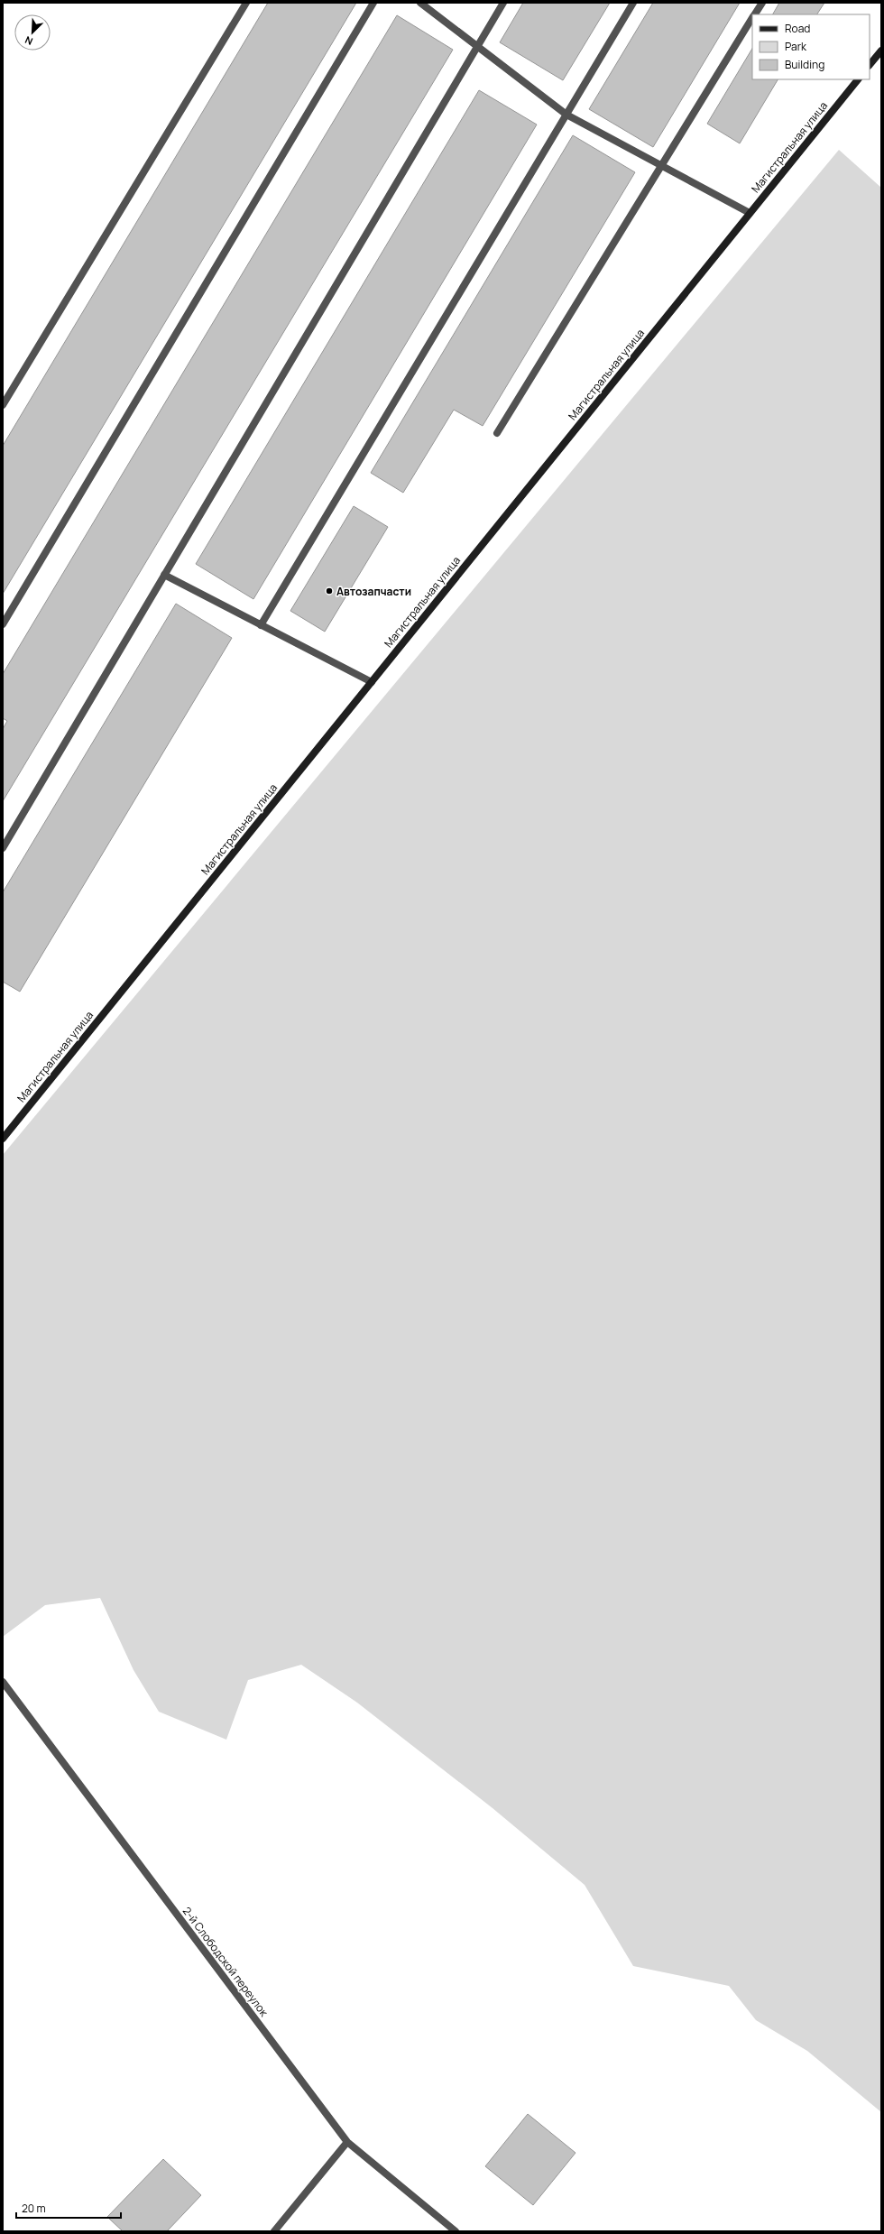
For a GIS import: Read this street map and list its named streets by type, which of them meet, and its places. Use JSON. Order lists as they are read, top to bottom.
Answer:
{
  "streets": {
    "street": ["Магистральная улица", "2-й Слободской переулок"]
  },
  "places": ["Автозапчасти"],
  "legend": ["Road", "Park", "Building"],
  "scale_bar": "20 m",
  "north": "bottom left"
}
